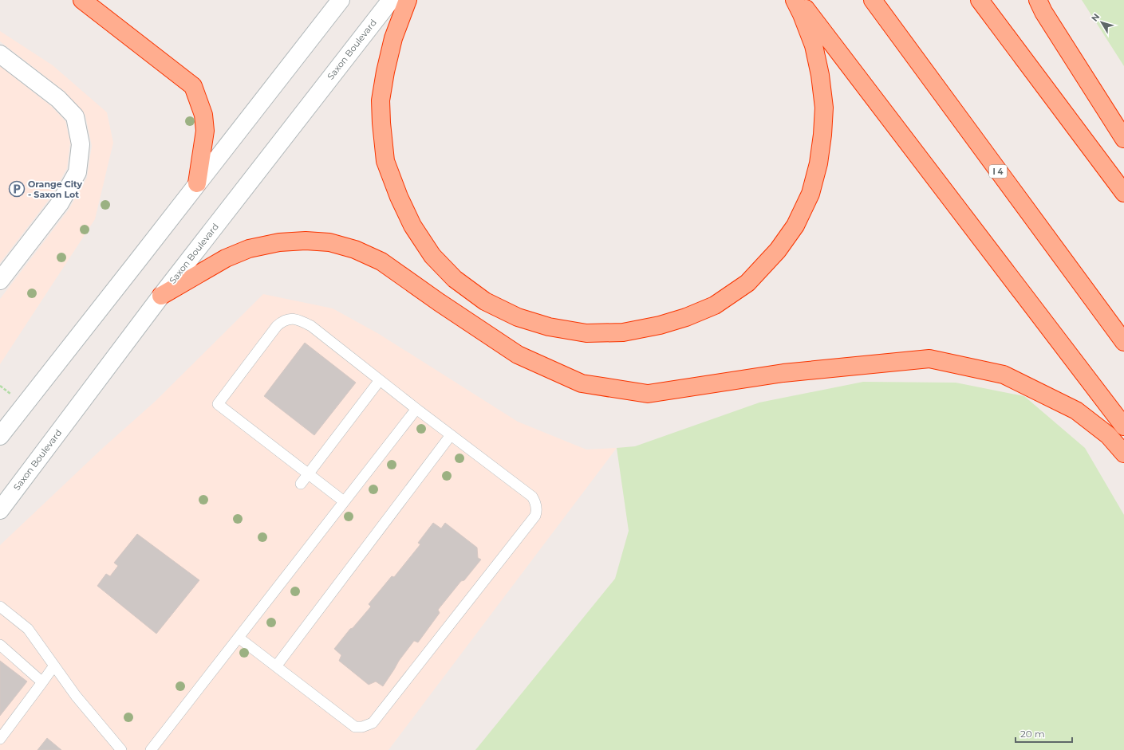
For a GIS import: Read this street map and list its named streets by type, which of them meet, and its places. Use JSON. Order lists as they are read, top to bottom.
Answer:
{
  "streets": {
    "highway": ["I 4"],
    "main road": ["Saxon Boulevard"]
  },
  "places": {
    "parking": ["Orange City - Saxon Lot"]
  },
  "scale_bar": "20 m",
  "north": "top left"
}
